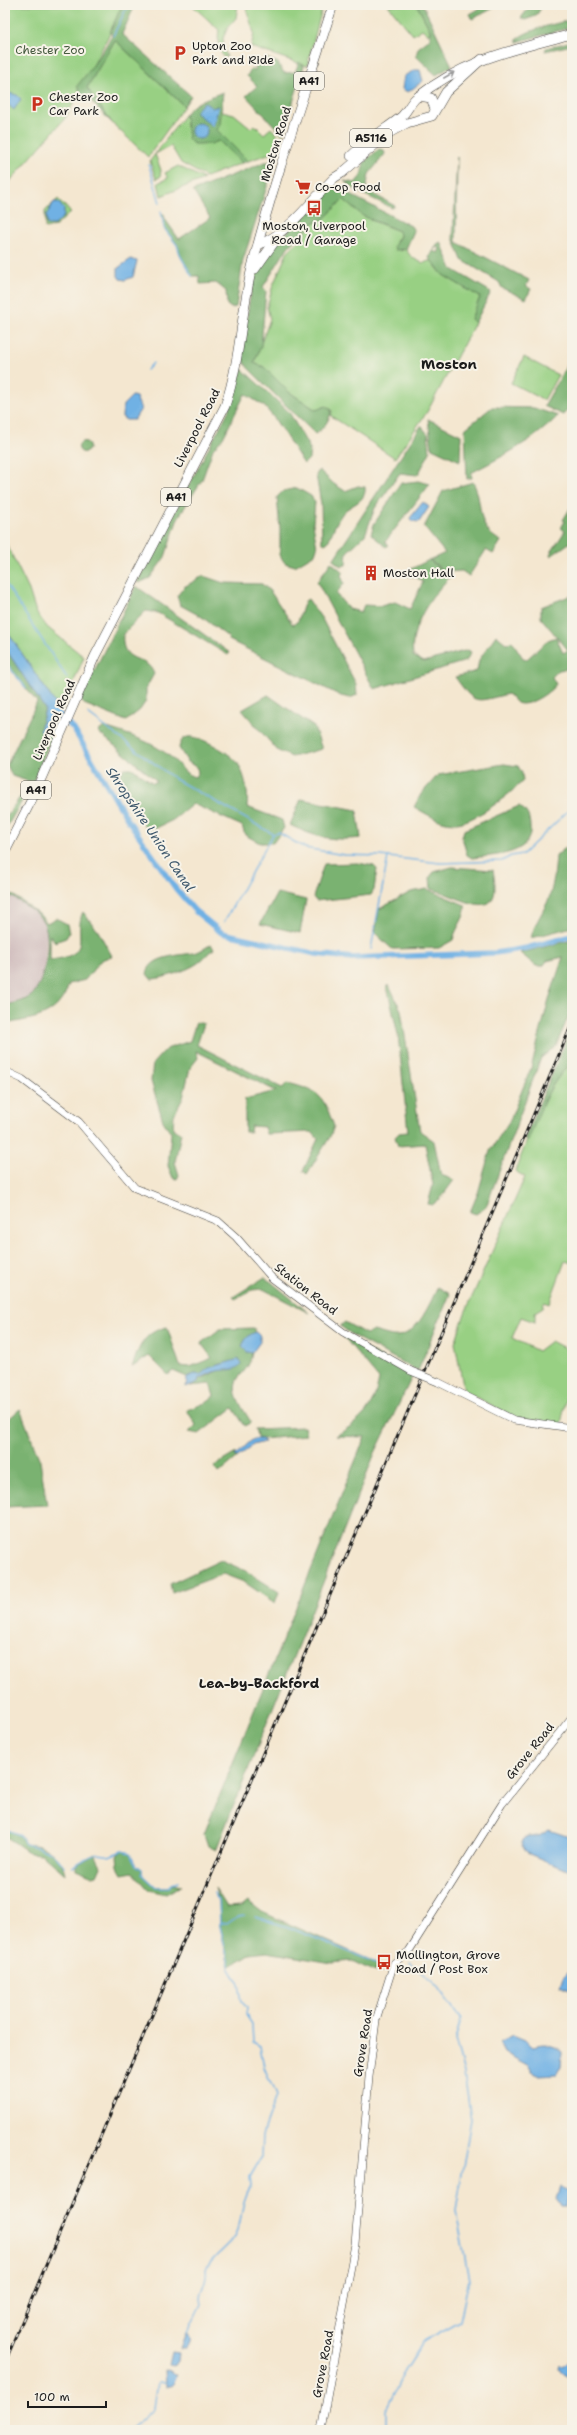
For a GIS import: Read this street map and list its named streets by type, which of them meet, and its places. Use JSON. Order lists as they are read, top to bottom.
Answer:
{
  "streets": {
    "highway": [
      "A41",
      "A5116",
      "Moston Road",
      "Liverpool Road"
    ],
    "street": ["Station Road", "Grove Road"]
  },
  "crossings": [
    ["A5116", "Moston Road"],
    ["A5116", "Liverpool Road"],
    ["Moston Road", "Liverpool Road"]
  ],
  "districts": ["Moston", "Lea-by-Backford"],
  "water": ["Shropshire Union Canal"],
  "parks": ["Chester Zoo"],
  "places": {
    "parking": ["Upton Zoo Park and Ride", "Chester Zoo Car Park"],
    "supermarket": ["Co-op Food"],
    "bus stop": ["Moston, Liverpool Road / Garage", "Mollington, Grove Road / Post Box"],
    "building": ["Moston Hall"]
  },
  "scale_bar": "100 m"
}
